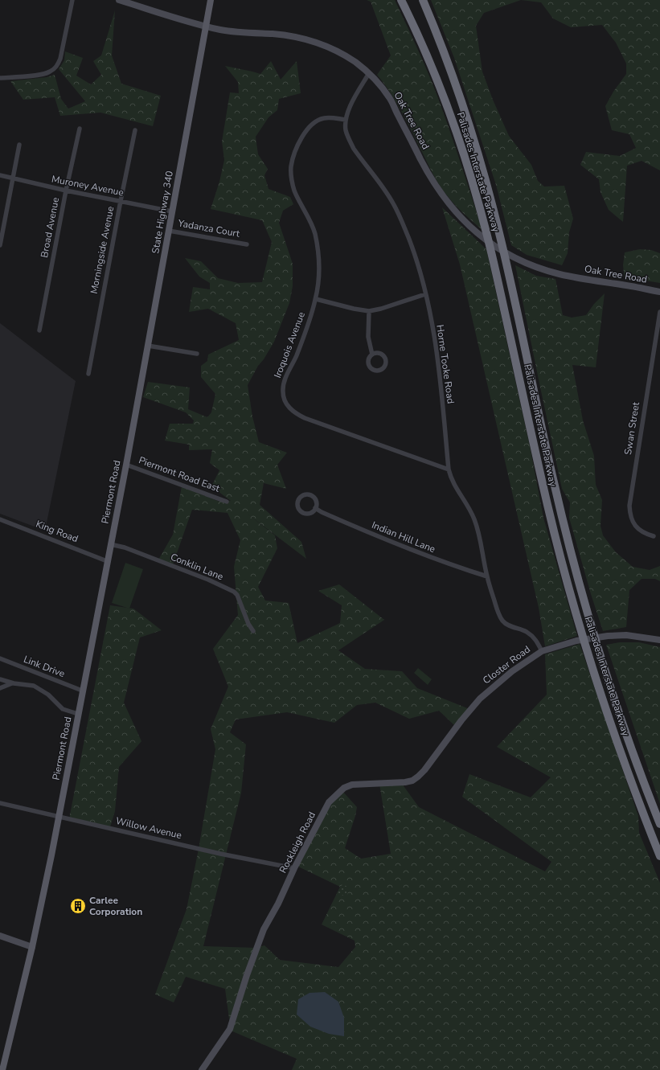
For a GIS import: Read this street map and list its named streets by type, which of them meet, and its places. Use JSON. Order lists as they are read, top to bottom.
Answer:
{
  "streets": {
    "highway": ["Palisades Interstate Parkway"],
    "main road": ["State Highway 340", "Piermont Road"],
    "street": [
      "Oak Tree Road",
      "Muroney Avenue",
      "Broad Avenue",
      "Yadanza Court",
      "Morningside Avenue",
      "Iroquois Avenue",
      "Horne Tooke Road",
      "Swan Street",
      "Piermont Road East",
      "King Road",
      "Indian Hill Lane",
      "Conklin Lane",
      "Closter Road",
      "Link Drive",
      "Willow Avenue",
      "Rockleigh Road"
    ]
  },
  "crossings": [
    ["Oak Tree Road", "State Highway 340"],
    ["Oak Tree Road", "Horne Tooke Road"],
    ["Muroney Avenue", "State Highway 340"],
    ["Muroney Avenue", "Broad Avenue"],
    ["Muroney Avenue", "Morningside Avenue"],
    ["State Highway 340", "Yadanza Court"],
    ["State Highway 340", "Piermont Road"],
    ["Iroquois Avenue", "Horne Tooke Road"],
    ["Horne Tooke Road", "Indian Hill Lane"],
    ["Horne Tooke Road", "Closter Road"],
    ["Piermont Road East", "Piermont Road"],
    ["Piermont Road", "King Road"],
    ["Piermont Road", "Conklin Lane"],
    ["Piermont Road", "Link Drive"],
    ["Piermont Road", "Willow Avenue"],
    ["Closter Road", "Rockleigh Road"],
    ["Willow Avenue", "Rockleigh Road"]
  ],
  "places": {
    "building": ["Carlee Corporation"]
  }
}
